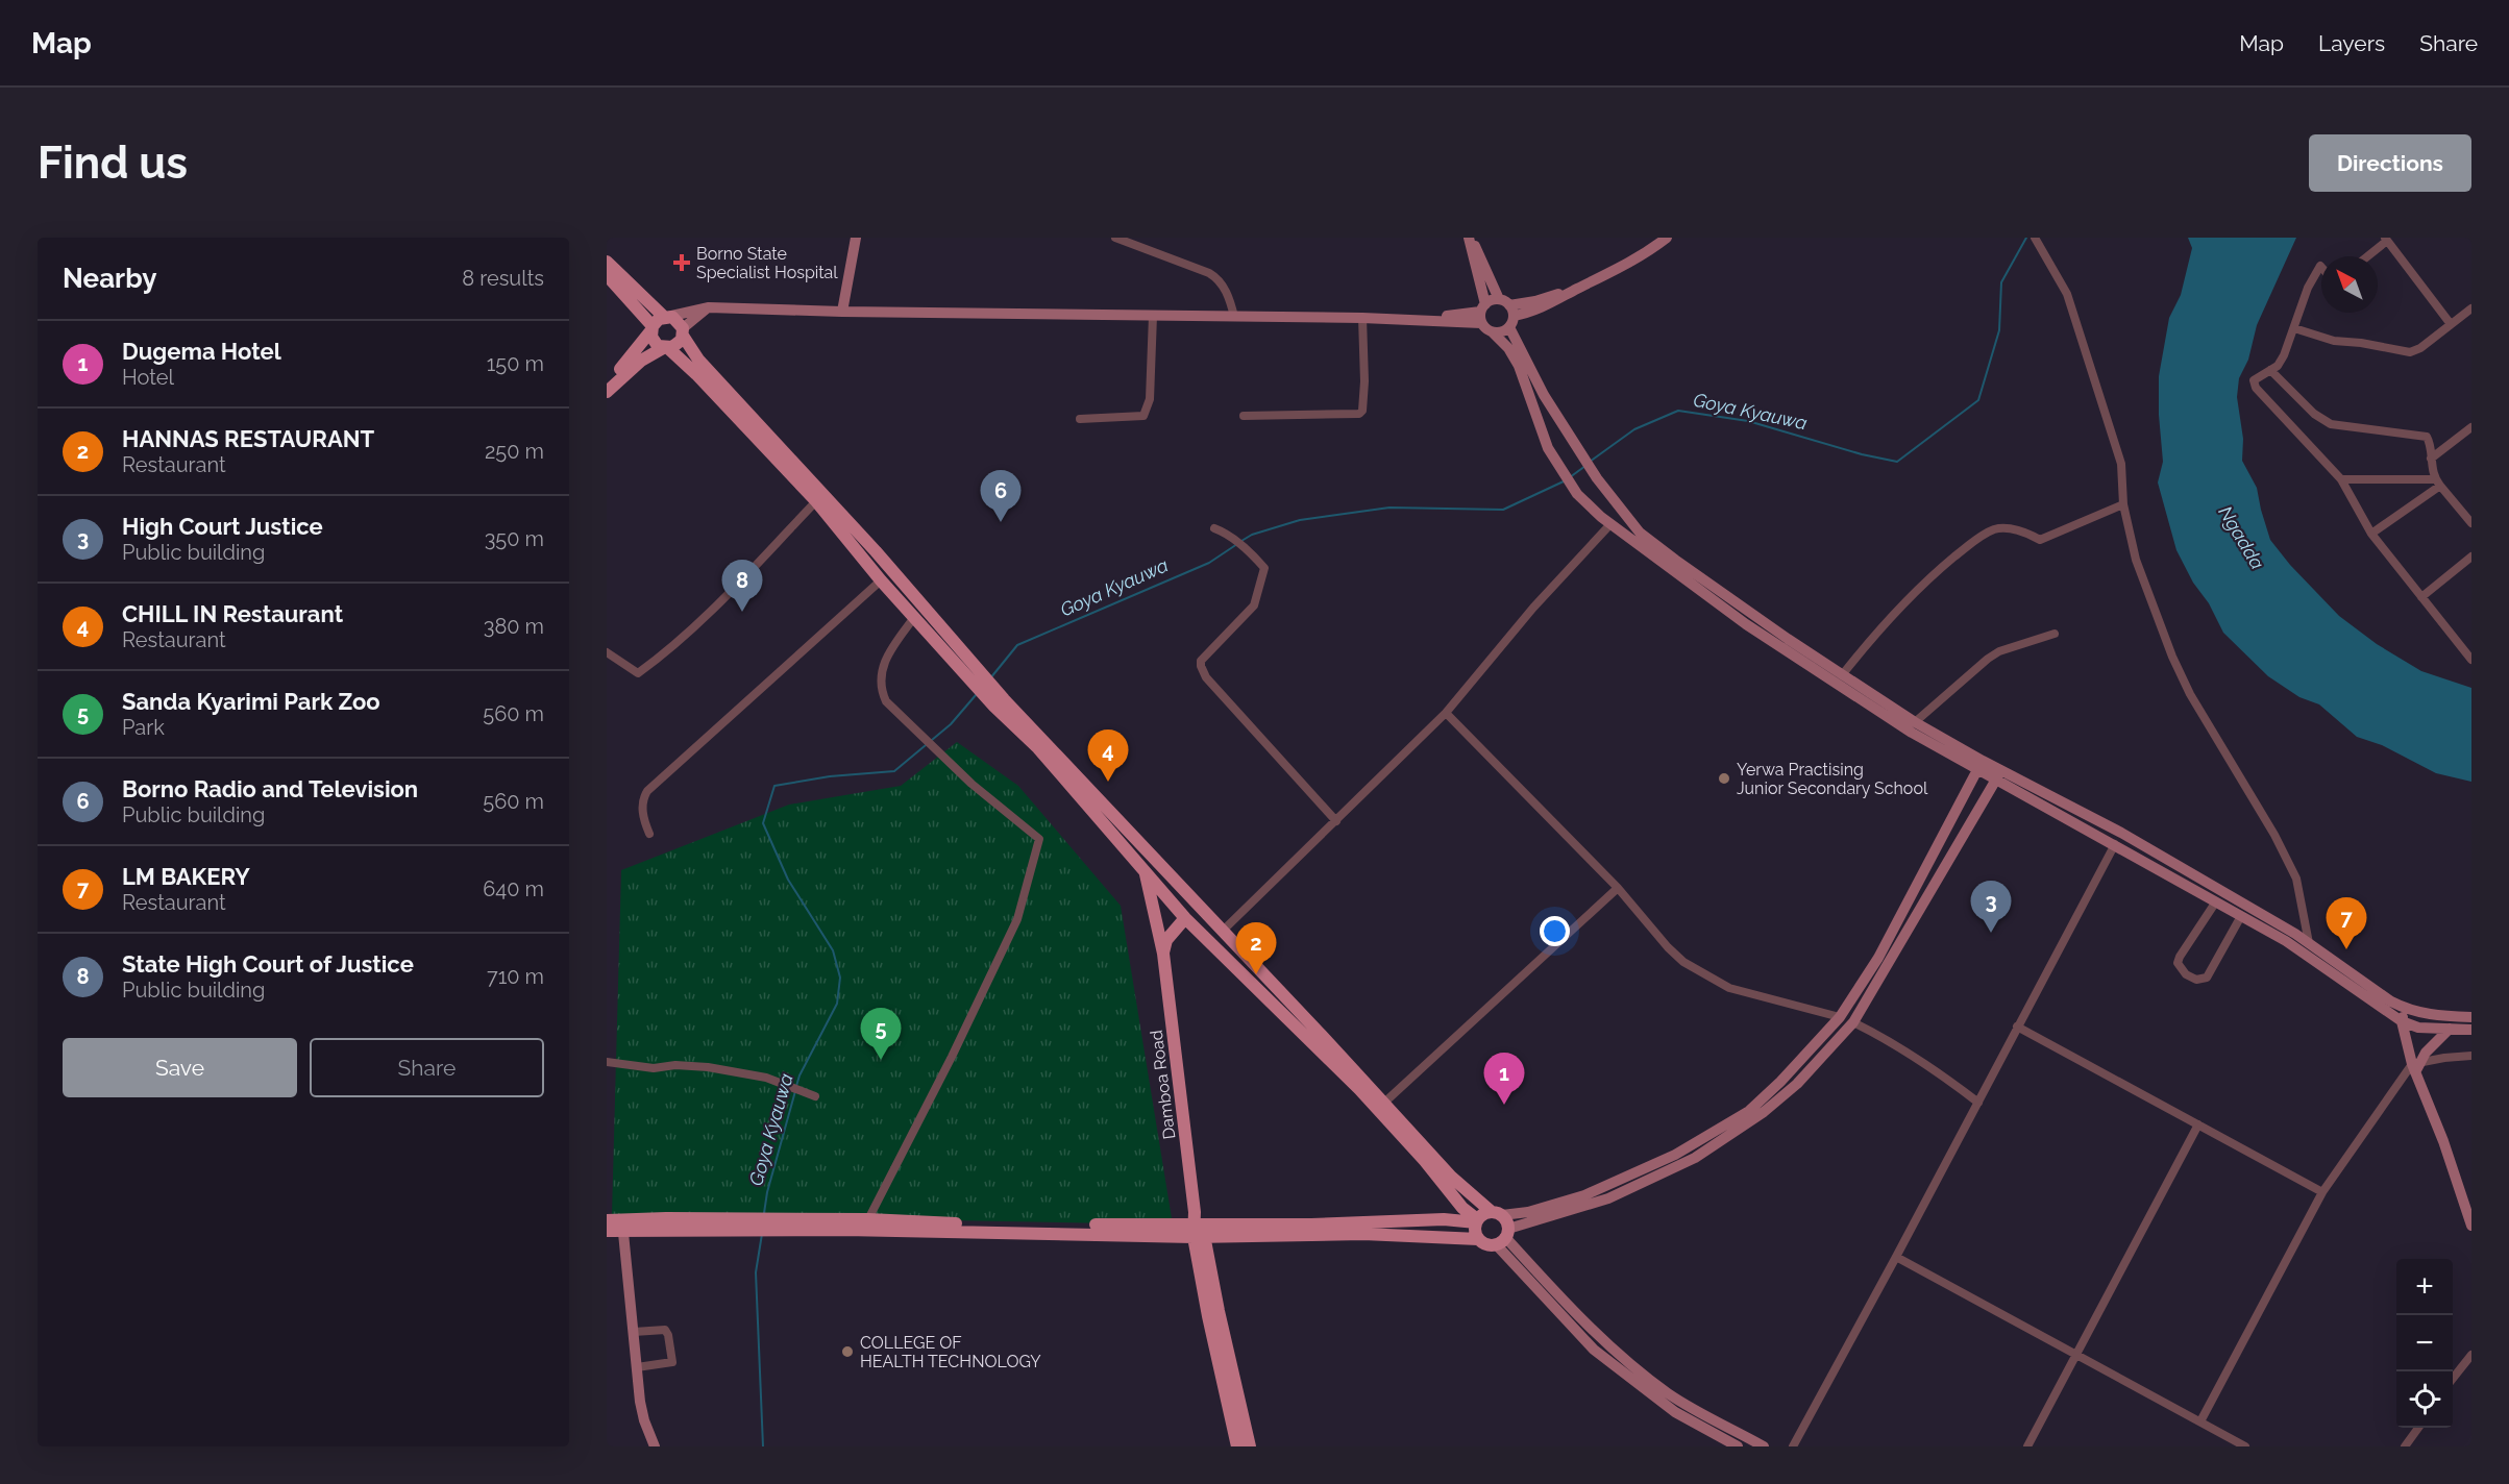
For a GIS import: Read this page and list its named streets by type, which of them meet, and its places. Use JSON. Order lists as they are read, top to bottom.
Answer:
{
  "streets": {
    "main road": ["Damboa Road"]
  },
  "water": ["Goya Kyauwa", "Ngadda"],
  "places": {
    "health": ["Borno State Specialist Hospital"],
    "other": ["Yerwa Practising Junior Secondary School", "COLLEGE OF HEALTH TECHNOLOGY"]
  },
  "north": "top left",
  "page": {
    "header": "Map",
    "nav": ["Map", "Layers", "Share"],
    "buttons": [
      "Directions",
      ["Save", "Share"]
    ],
    "title": "Find us",
    "heading": ["Nearby", "8 results"],
    "list": [
      {
        "mark": "1",
        "name": "Dugema Hotel",
        "note": "Hotel",
        "value": "150 m"
      },
      {
        "mark": "2",
        "name": "HANNAS RESTAURANT",
        "note": "Restaurant",
        "value": "250 m"
      },
      {
        "mark": "3",
        "name": "High Court Justice",
        "note": "Public building",
        "value": "350 m"
      },
      {
        "mark": "4",
        "name": "CHILL IN Restaurant",
        "note": "Restaurant",
        "value": "380 m"
      },
      {
        "mark": "5",
        "name": "Sanda Kyarimi Park Zoo",
        "note": "Park",
        "value": "560 m"
      },
      {
        "mark": "6",
        "name": "Borno Radio and Television",
        "note": "Public building",
        "value": "560 m"
      },
      {
        "mark": "7",
        "name": "LM BAKERY",
        "note": "Restaurant",
        "value": "640 m"
      },
      {
        "mark": "8",
        "name": "State High Court of Justice",
        "note": "Public building",
        "value": "710 m"
      }
    ],
    "pins": [
      "6",
      "8",
      "4",
      "3",
      "7",
      "2",
      "5",
      "1"
    ],
    "map_buttons": ["+", "−"]
  }
}
